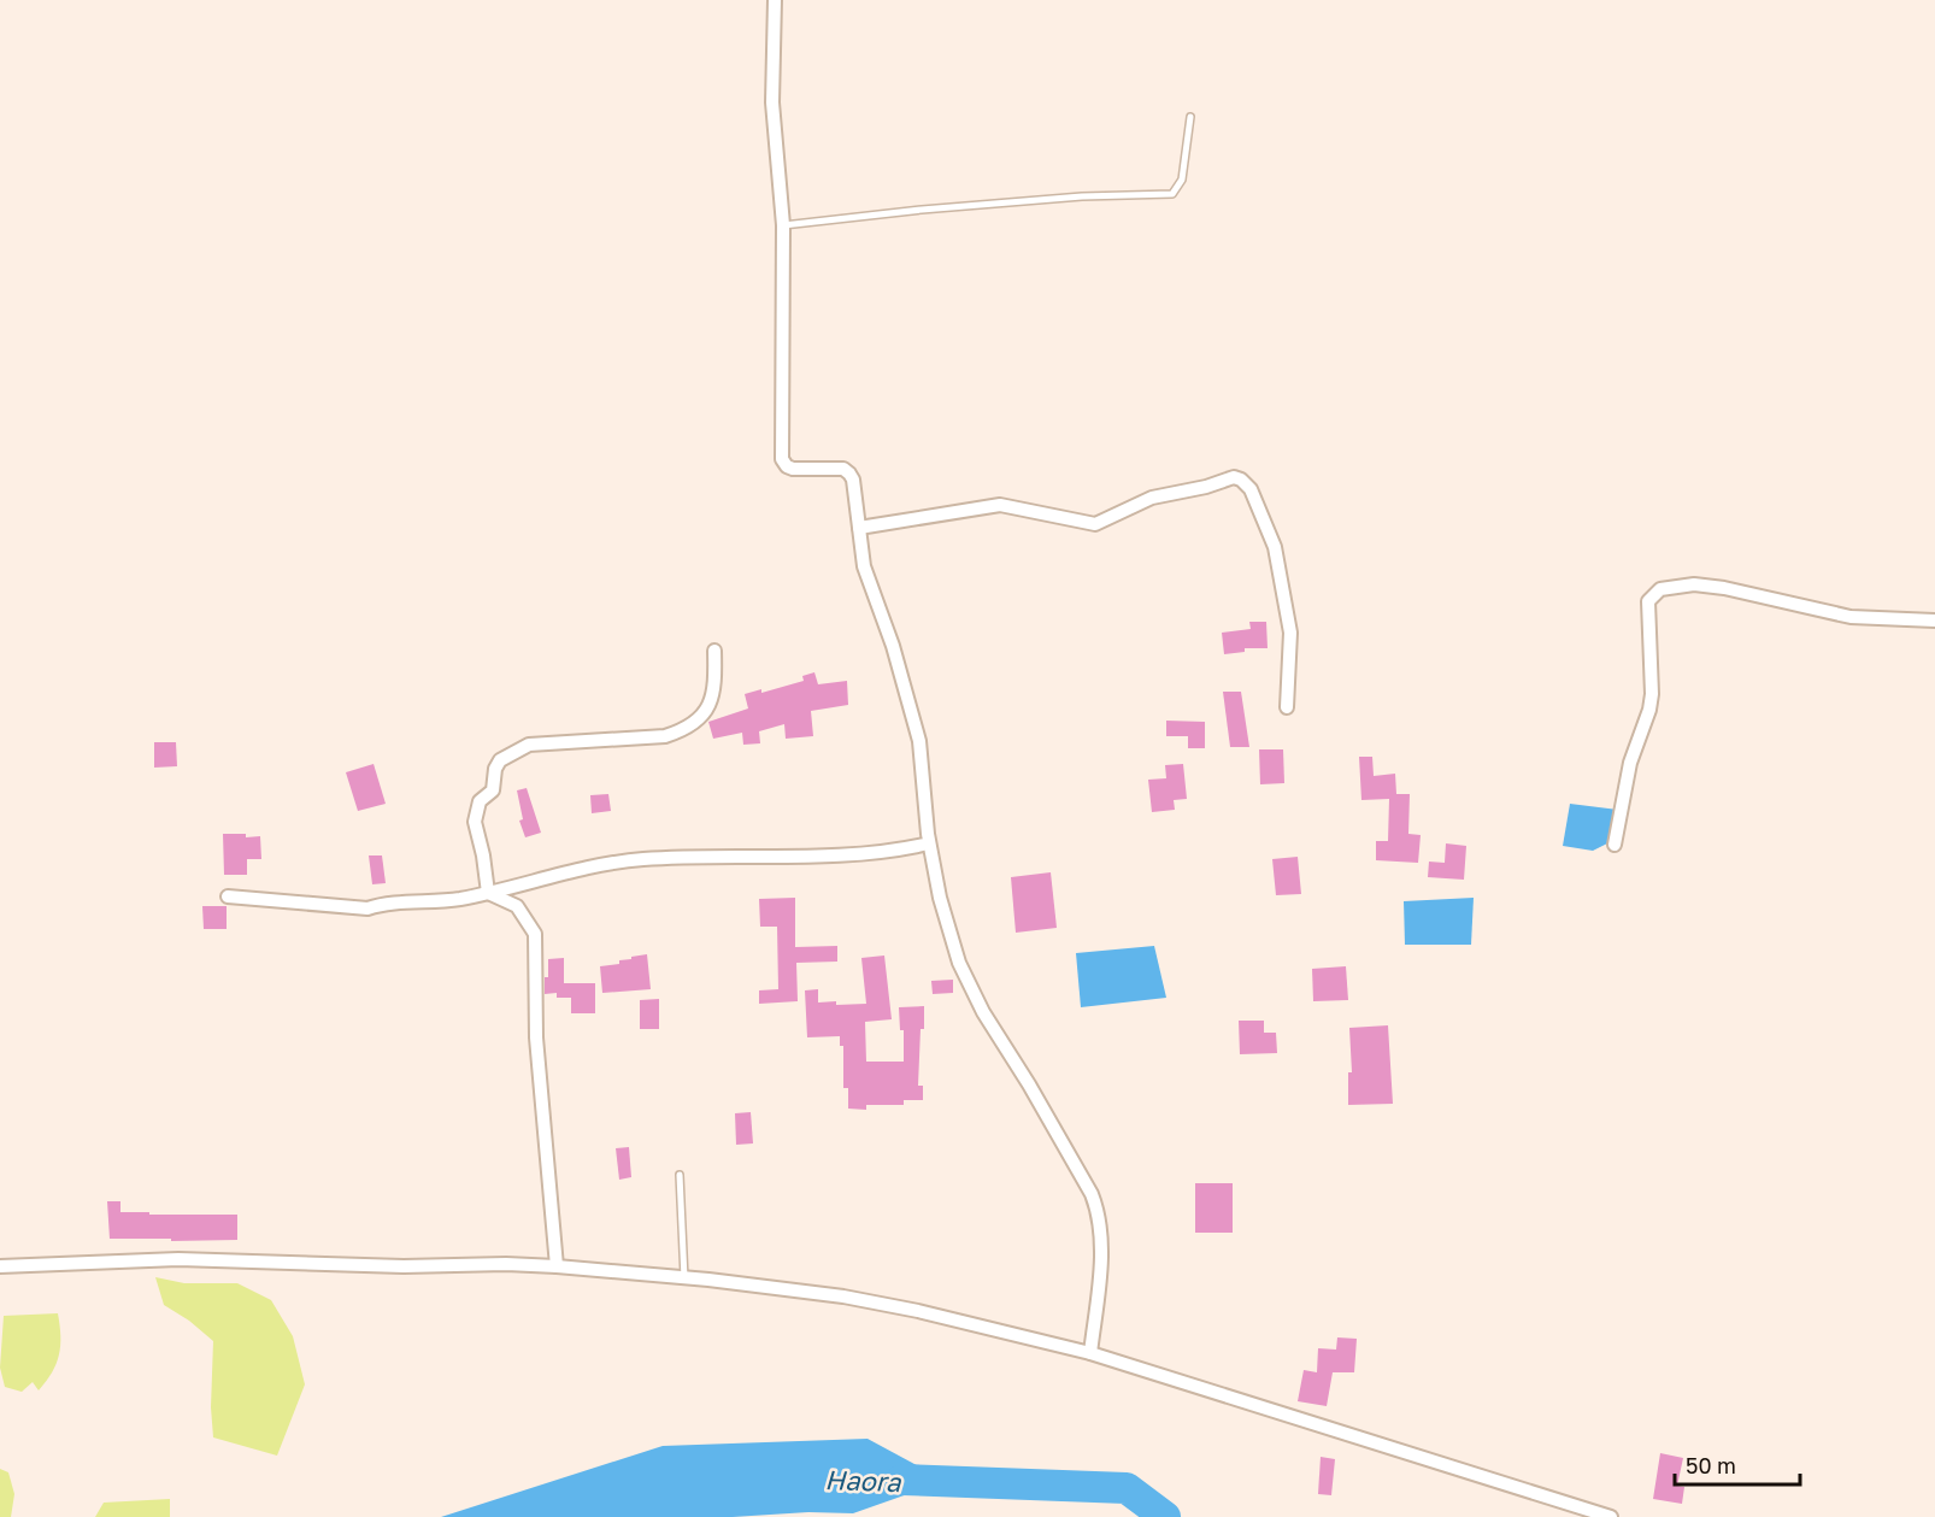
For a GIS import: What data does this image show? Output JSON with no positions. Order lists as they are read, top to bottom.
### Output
{
  "water": ["Haora"],
  "scale_bar": "50 m"
}
